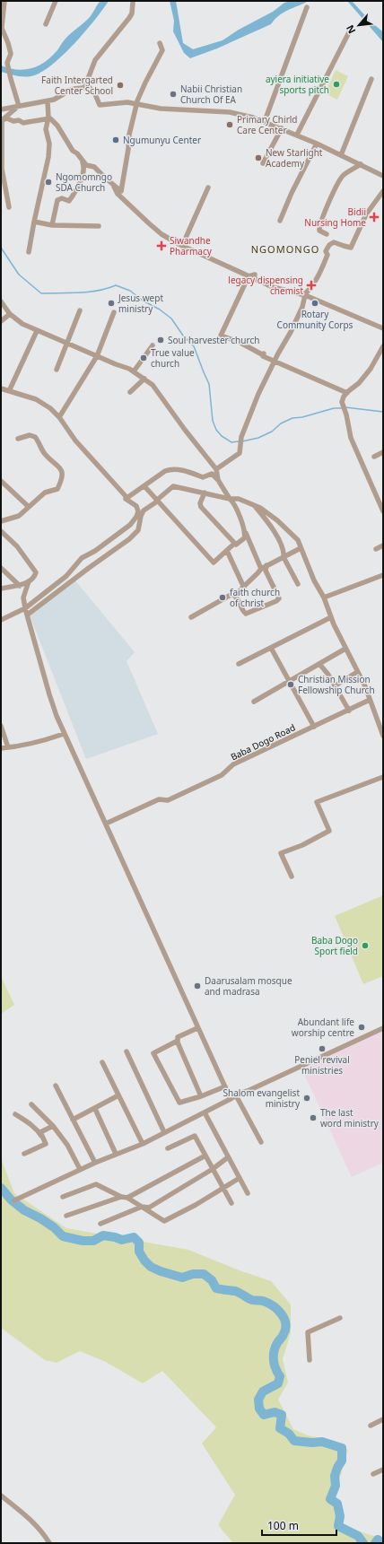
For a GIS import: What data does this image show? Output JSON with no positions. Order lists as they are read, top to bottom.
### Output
{
  "streets": {
    "street": ["Baba Dogo Road"]
  },
  "districts": ["NGOMONGO"],
  "places": {
    "other": [
      "ayiera initiative sports pitch",
      "Faith Intergarted Center School",
      "Nabii Christian Church Of EA",
      "Primary Chirld Care Center",
      "Ngumunyu Center",
      "New Starlight Academy",
      "Ngomomngo SDA Church",
      "Jesus wept ministry",
      "Rotary Community Corps",
      "Soul harvester church",
      "True value church",
      "faith church of christ",
      "Christian Mission Fellowship Church",
      "Baba Dogo Sport field",
      "Daarusalam mosque and madrasa",
      "Abundant life worship centre",
      "Peniel revival ministries",
      "Shalom evangelist ministry",
      "The last word ministry"
    ],
    "health": ["Bidii Nursing Home", "Siwandhe Pharmacy", "legacy dispensing chemist"]
  },
  "scale_bar": "100 m",
  "north": "bottom left"
}
